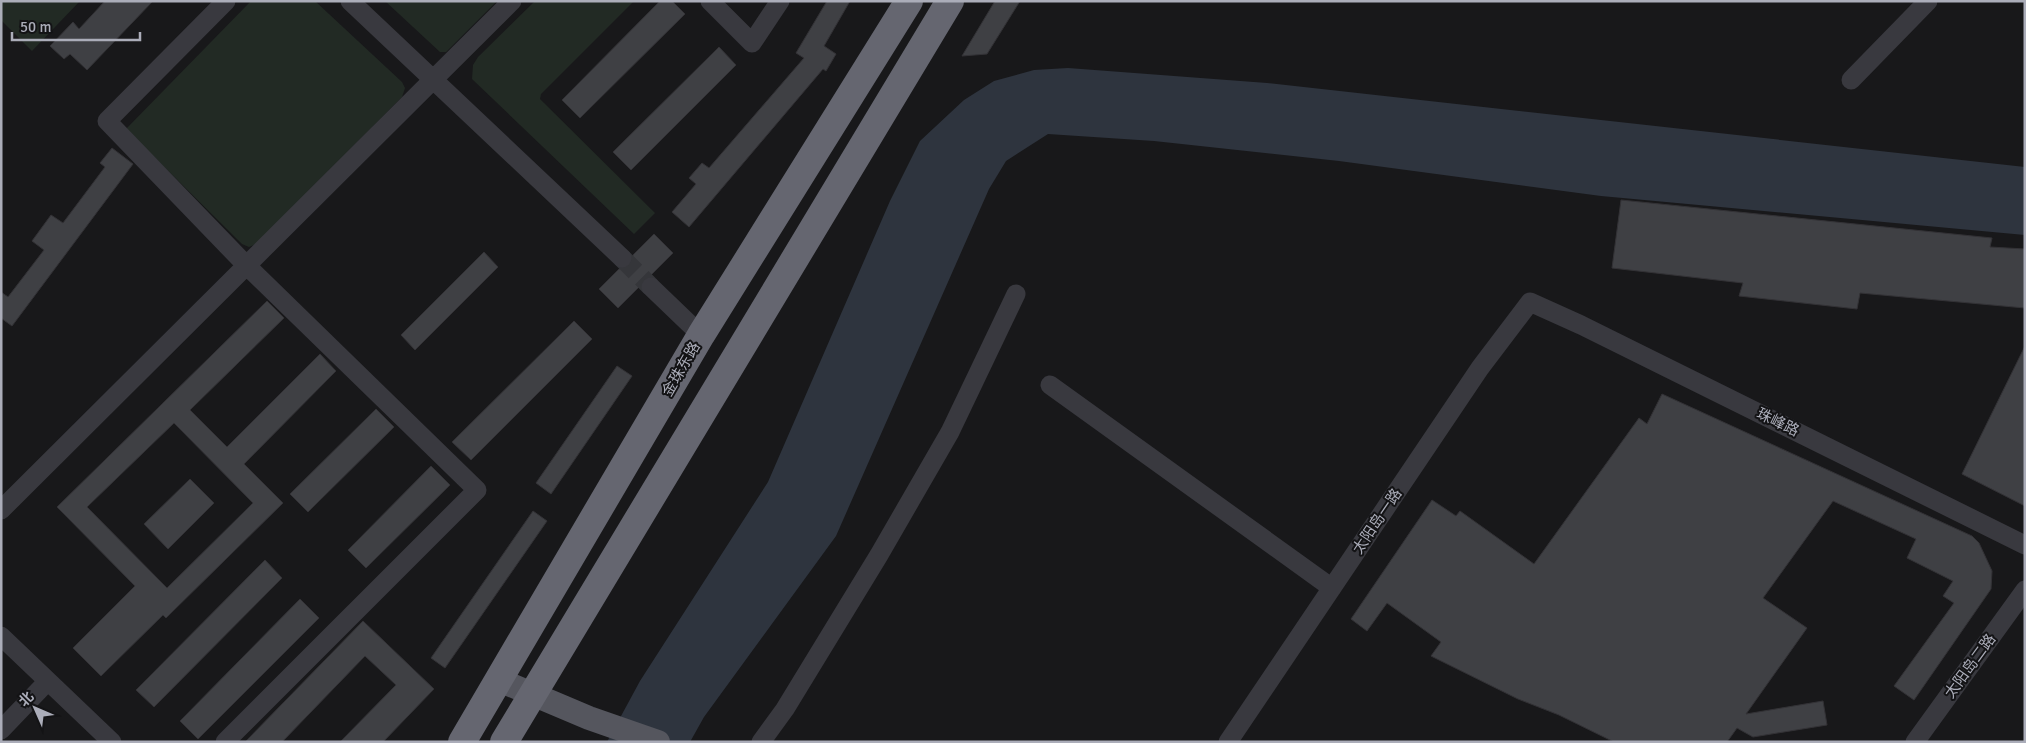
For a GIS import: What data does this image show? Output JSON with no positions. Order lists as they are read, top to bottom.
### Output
{
  "streets": {
    "highway": ["金珠东路"],
    "street": ["珠峰路", "太阳岛一路", "太阳岛二路"]
  },
  "crossings": [
    ["珠峰路", "太阳岛一路"]
  ],
  "scale_bar": "50 m",
  "north": "top left"
}
